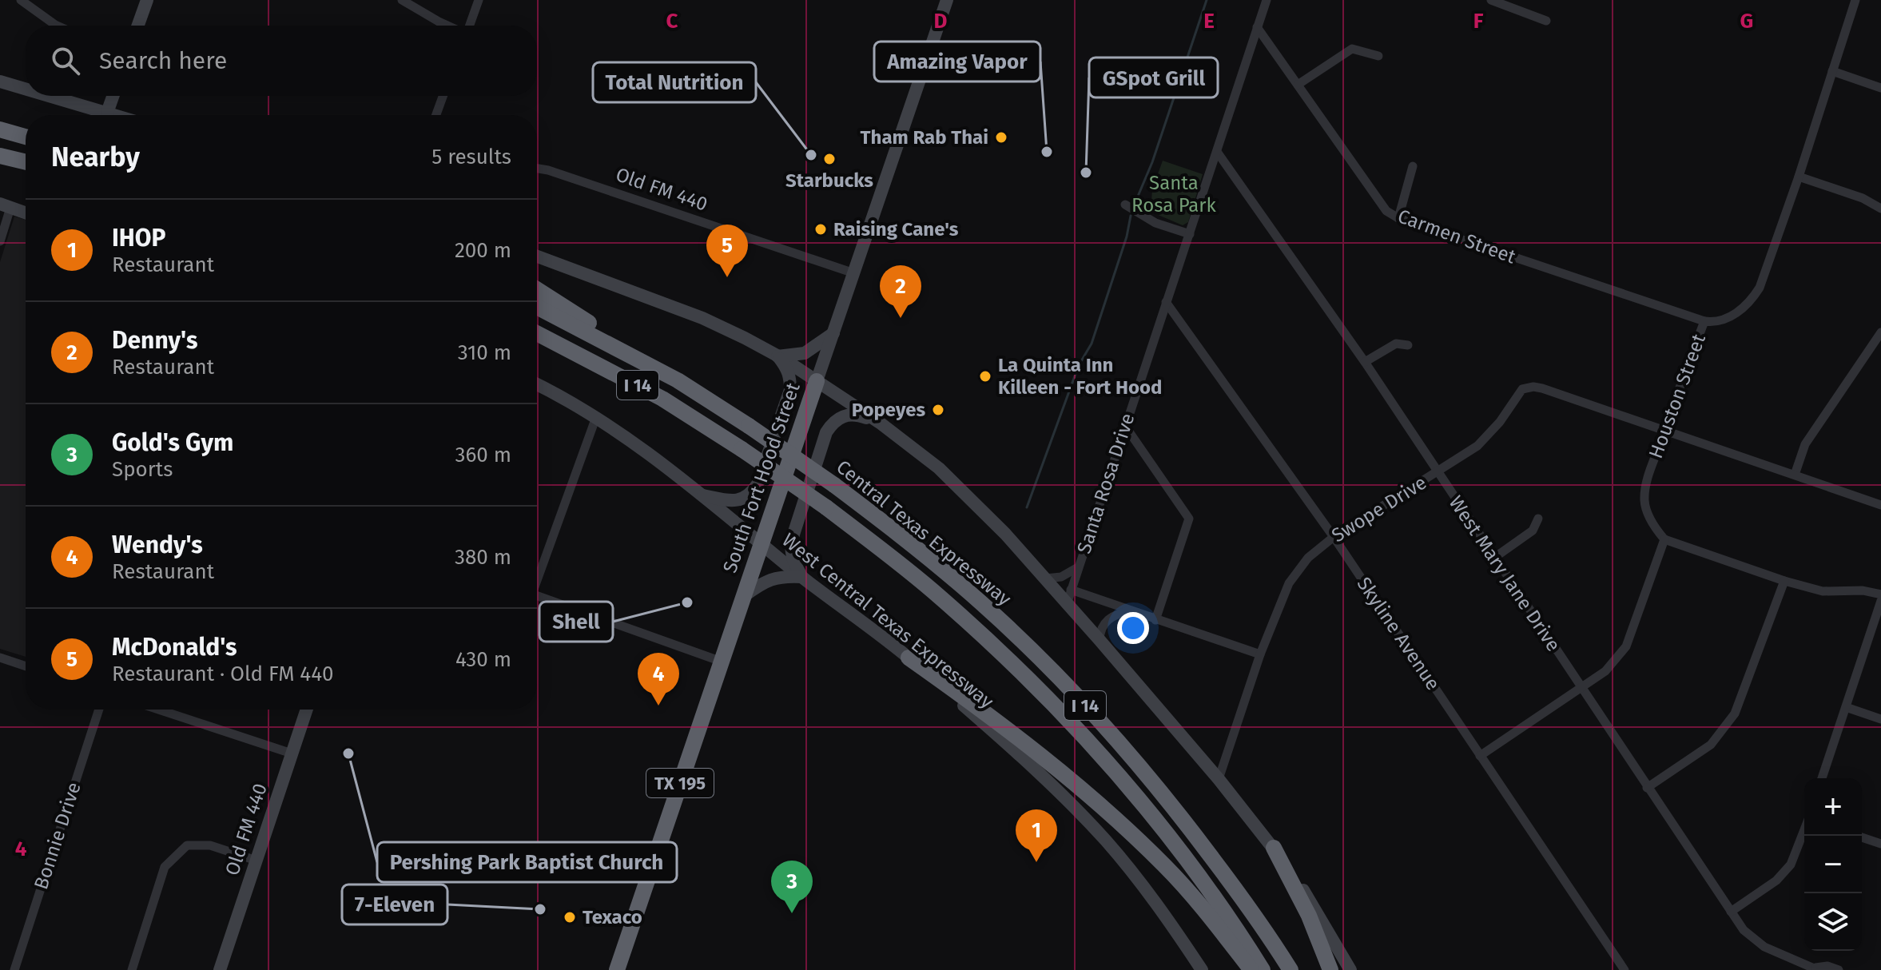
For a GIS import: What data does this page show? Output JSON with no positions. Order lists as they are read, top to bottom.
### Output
{
  "streets": {
    "highway": [
      "I 14",
      "South Fort Hood Street",
      "Central Texas Expressway",
      "TX 195"
    ],
    "main road": ["Old FM 440", "West Central Texas Expressway"],
    "street": [
      "Carmen Street",
      "Houston Street",
      "Santa Rosa Drive",
      "Swope Drive",
      "West Mary Jane Drive",
      "Skyline Avenue",
      "Bonnie Drive"
    ]
  },
  "crossings": [
    ["Old FM 440", "South Fort Hood Street"],
    ["Carmen Street", "Houston Street"],
    ["Carmen Street", "Santa Rosa Drive"],
    ["Houston Street", "Swope Drive"],
    ["South Fort Hood Street", "West Central Texas Expressway"],
    ["Santa Rosa Drive", "West Mary Jane Drive"],
    ["Santa Rosa Drive", "Skyline Avenue"],
    ["Swope Drive", "West Mary Jane Drive"],
    ["Swope Drive", "Skyline Avenue"]
  ],
  "parks": ["Santa Rosa Park"],
  "places": [
    "Tham Rab Thai",
    "Amazing Vapor",
    "Total Nutrition",
    "Starbucks",
    "GSpot Grill",
    "Raising Cane's",
    "La Quinta Inn Killeen - Fort Hood",
    "Popeyes",
    "Shell",
    "Pershing Park Baptist Church",
    "7-Eleven",
    "Texaco"
  ],
  "page": {
    "search": "Search here",
    "heading": ["Nearby", "5 results"],
    "list": [
      {
        "mark": "1",
        "name": "IHOP",
        "note": "Restaurant",
        "value": "200 m"
      },
      {
        "mark": "2",
        "name": "Denny's",
        "note": "Restaurant",
        "value": "310 m"
      },
      {
        "mark": "3",
        "name": "Gold's Gym",
        "note": "Sports",
        "value": "360 m"
      },
      {
        "mark": "4",
        "name": "Wendy's",
        "note": "Restaurant",
        "value": "380 m"
      },
      {
        "mark": "5",
        "name": "McDonald's",
        "note": "Restaurant · Old FM 440",
        "value": "430 m"
      }
    ],
    "pins": [
      "5",
      "2",
      "4",
      "1",
      "3"
    ],
    "map_buttons": ["+", "−"]
  },
  "grid": {
    "columns": [
      "C",
      "D",
      "E",
      "F",
      "G"
    ],
    "rows": ["4"]
  }
}
